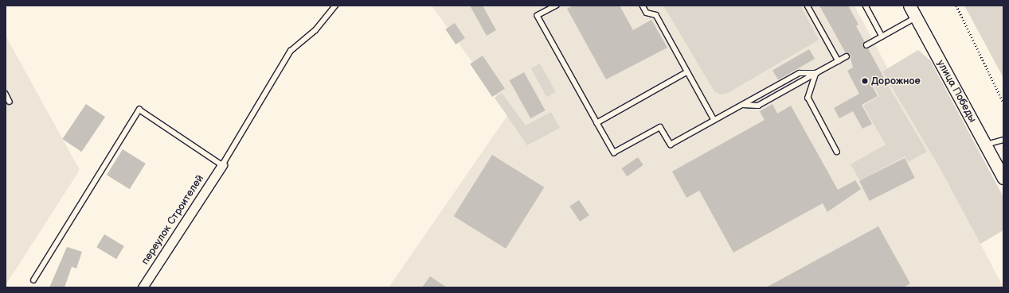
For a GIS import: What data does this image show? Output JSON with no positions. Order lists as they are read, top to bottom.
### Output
{
  "streets": {
    "main road": ["улица Победы"],
    "street": ["переулок Строителей"]
  },
  "places": ["Дорожное"]
}
